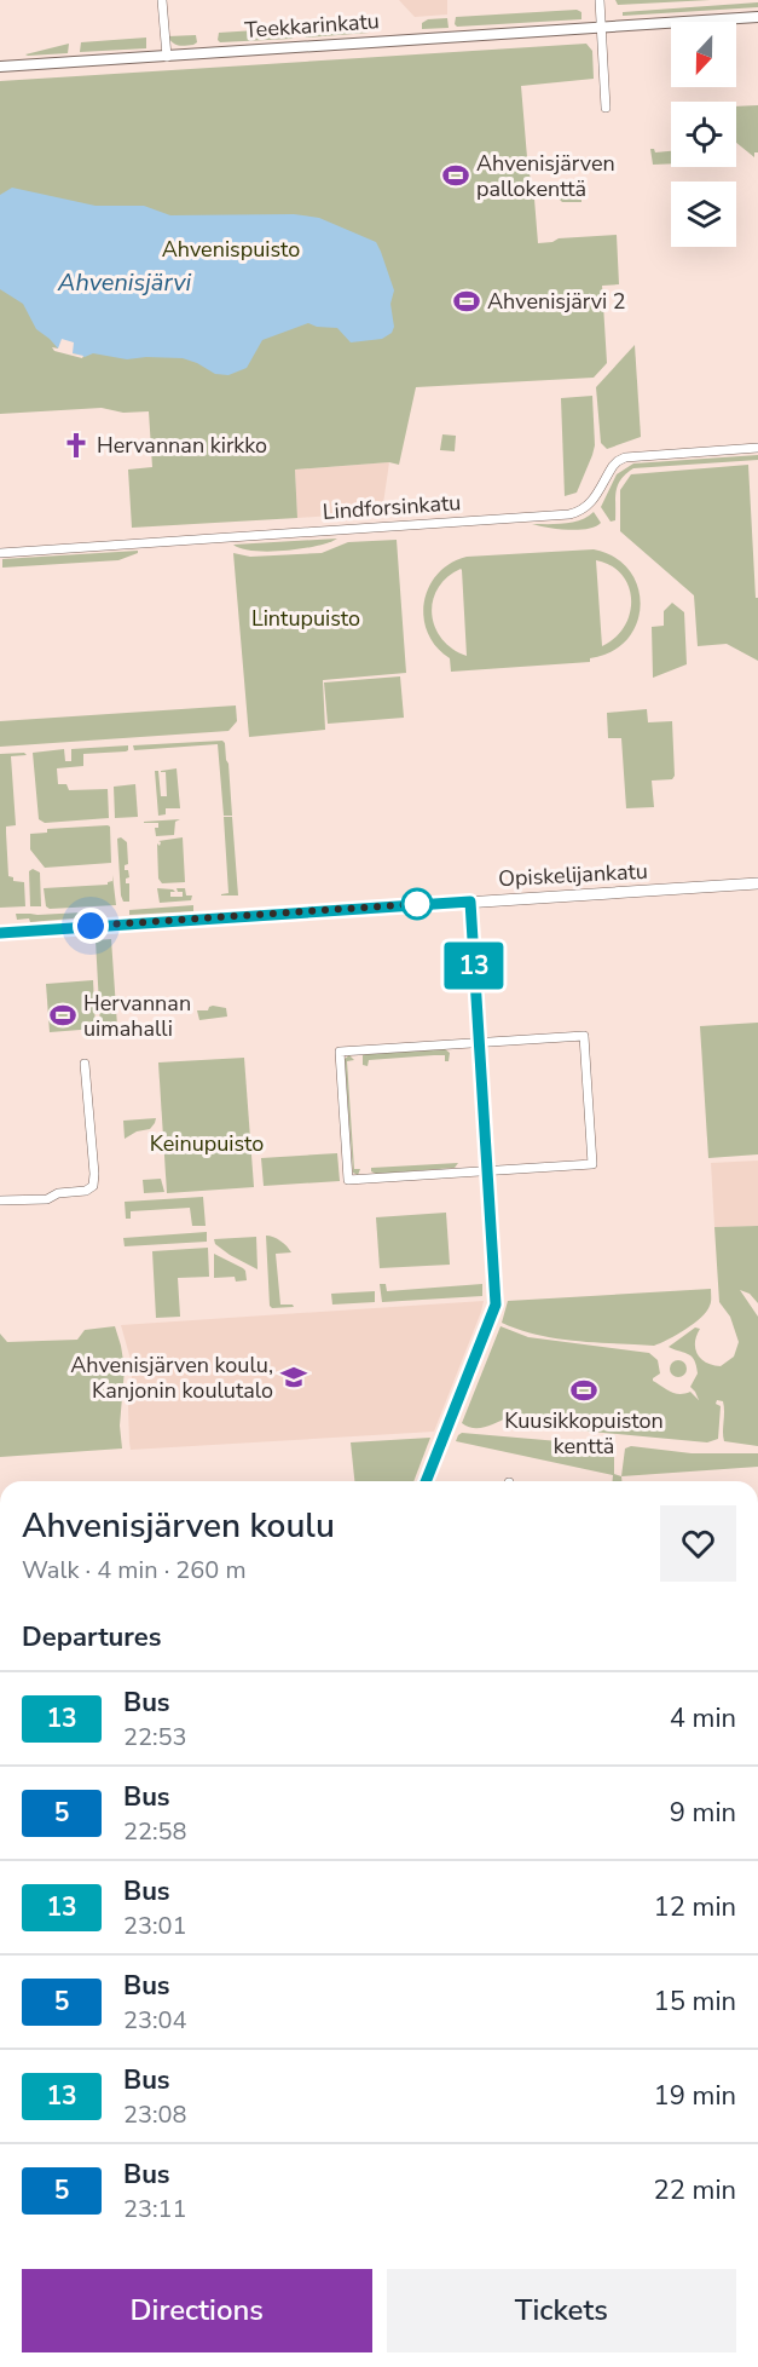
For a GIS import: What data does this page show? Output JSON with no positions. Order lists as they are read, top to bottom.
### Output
{
  "streets": {
    "main road": ["Opiskelijankatu"],
    "street": ["Teekkarinkatu", "Lindforsinkatu"]
  },
  "water": ["Ahvenisjärvi"],
  "parks": ["Ahvenispuisto", "Lintupuisto", "Keinupuisto"],
  "places": {
    "sports": [
      "Ahvenisjärven pallokenttä",
      "Ahvenisjärvi 2",
      "Hervannan uimahalli",
      "Kuusikkopuiston kenttä"
    ],
    "church": ["Hervannan kirkko"],
    "school or university": ["Ahvenisjärven koulu, Kanjonin koulutalo"]
  },
  "lines": ["bus line 13"],
  "north": "bottom",
  "page": {
    "on_map": "13",
    "heading": [
      ["Ahvenisjärven koulu", "Walk · 4 min · 260 m"],
      "Departures"
    ],
    "list": [
      {
        "mark": "13",
        "name": "Bus",
        "note": "22:53",
        "value": "4 min"
      },
      {
        "mark": "5",
        "name": "Bus",
        "note": "22:58",
        "value": "9 min"
      },
      {
        "mark": "13",
        "name": "Bus",
        "note": "23:01",
        "value": "12 min"
      },
      {
        "mark": "5",
        "name": "Bus",
        "note": "23:04",
        "value": "15 min"
      },
      {
        "mark": "13",
        "name": "Bus",
        "note": "23:08",
        "value": "19 min"
      },
      {
        "mark": "5",
        "name": "Bus",
        "note": "23:11",
        "value": "22 min"
      }
    ],
    "buttons": ["Directions", "Tickets"]
  }
}
